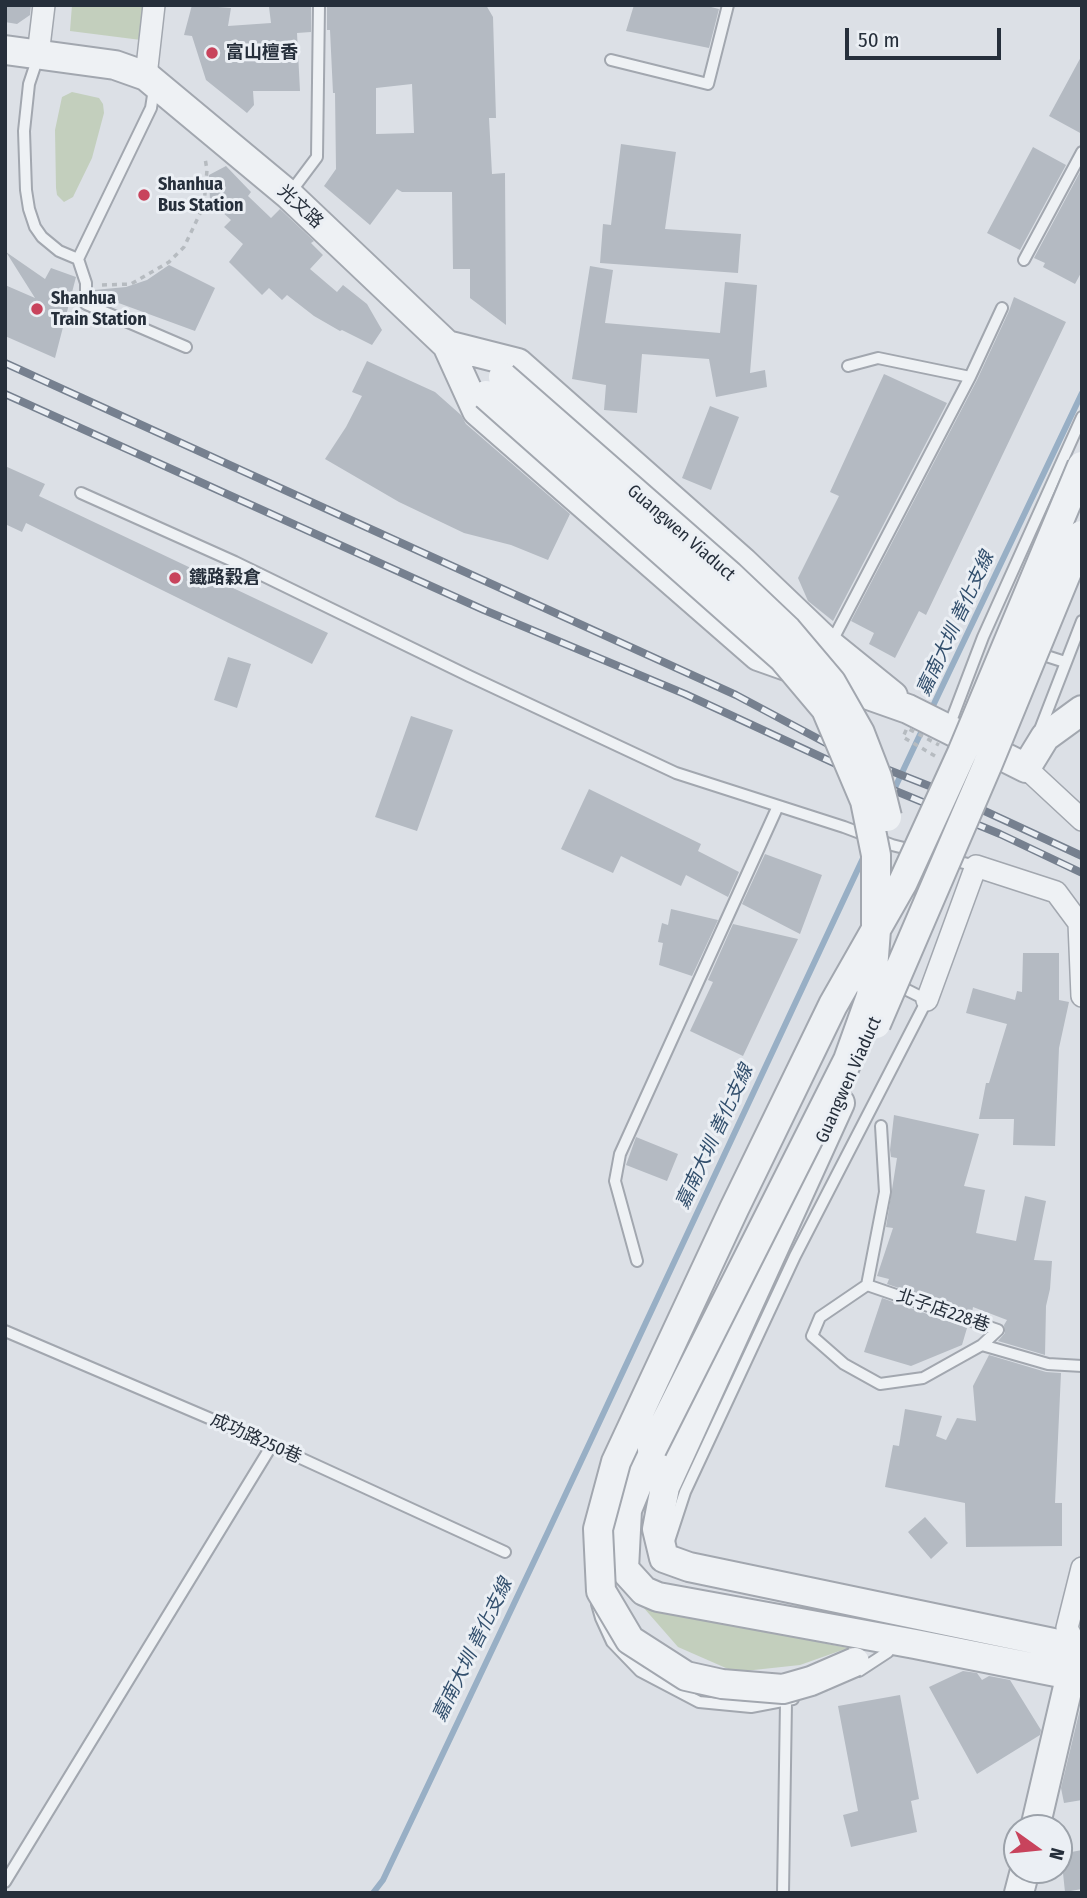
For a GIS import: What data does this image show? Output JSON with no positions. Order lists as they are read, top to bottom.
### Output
{
  "streets": {
    "street": ["光文路", "Guangwen Viaduct"],
    "lane": ["北子店228巷", "成功路250巷"]
  },
  "water": ["嘉南大圳 善化支線"],
  "places": [
    "富山檀香",
    "Shanhua Bus Station",
    "Shanhua Train Station",
    "鐵路穀倉"
  ],
  "scale_bar": "50 m",
  "north": "right"
}
